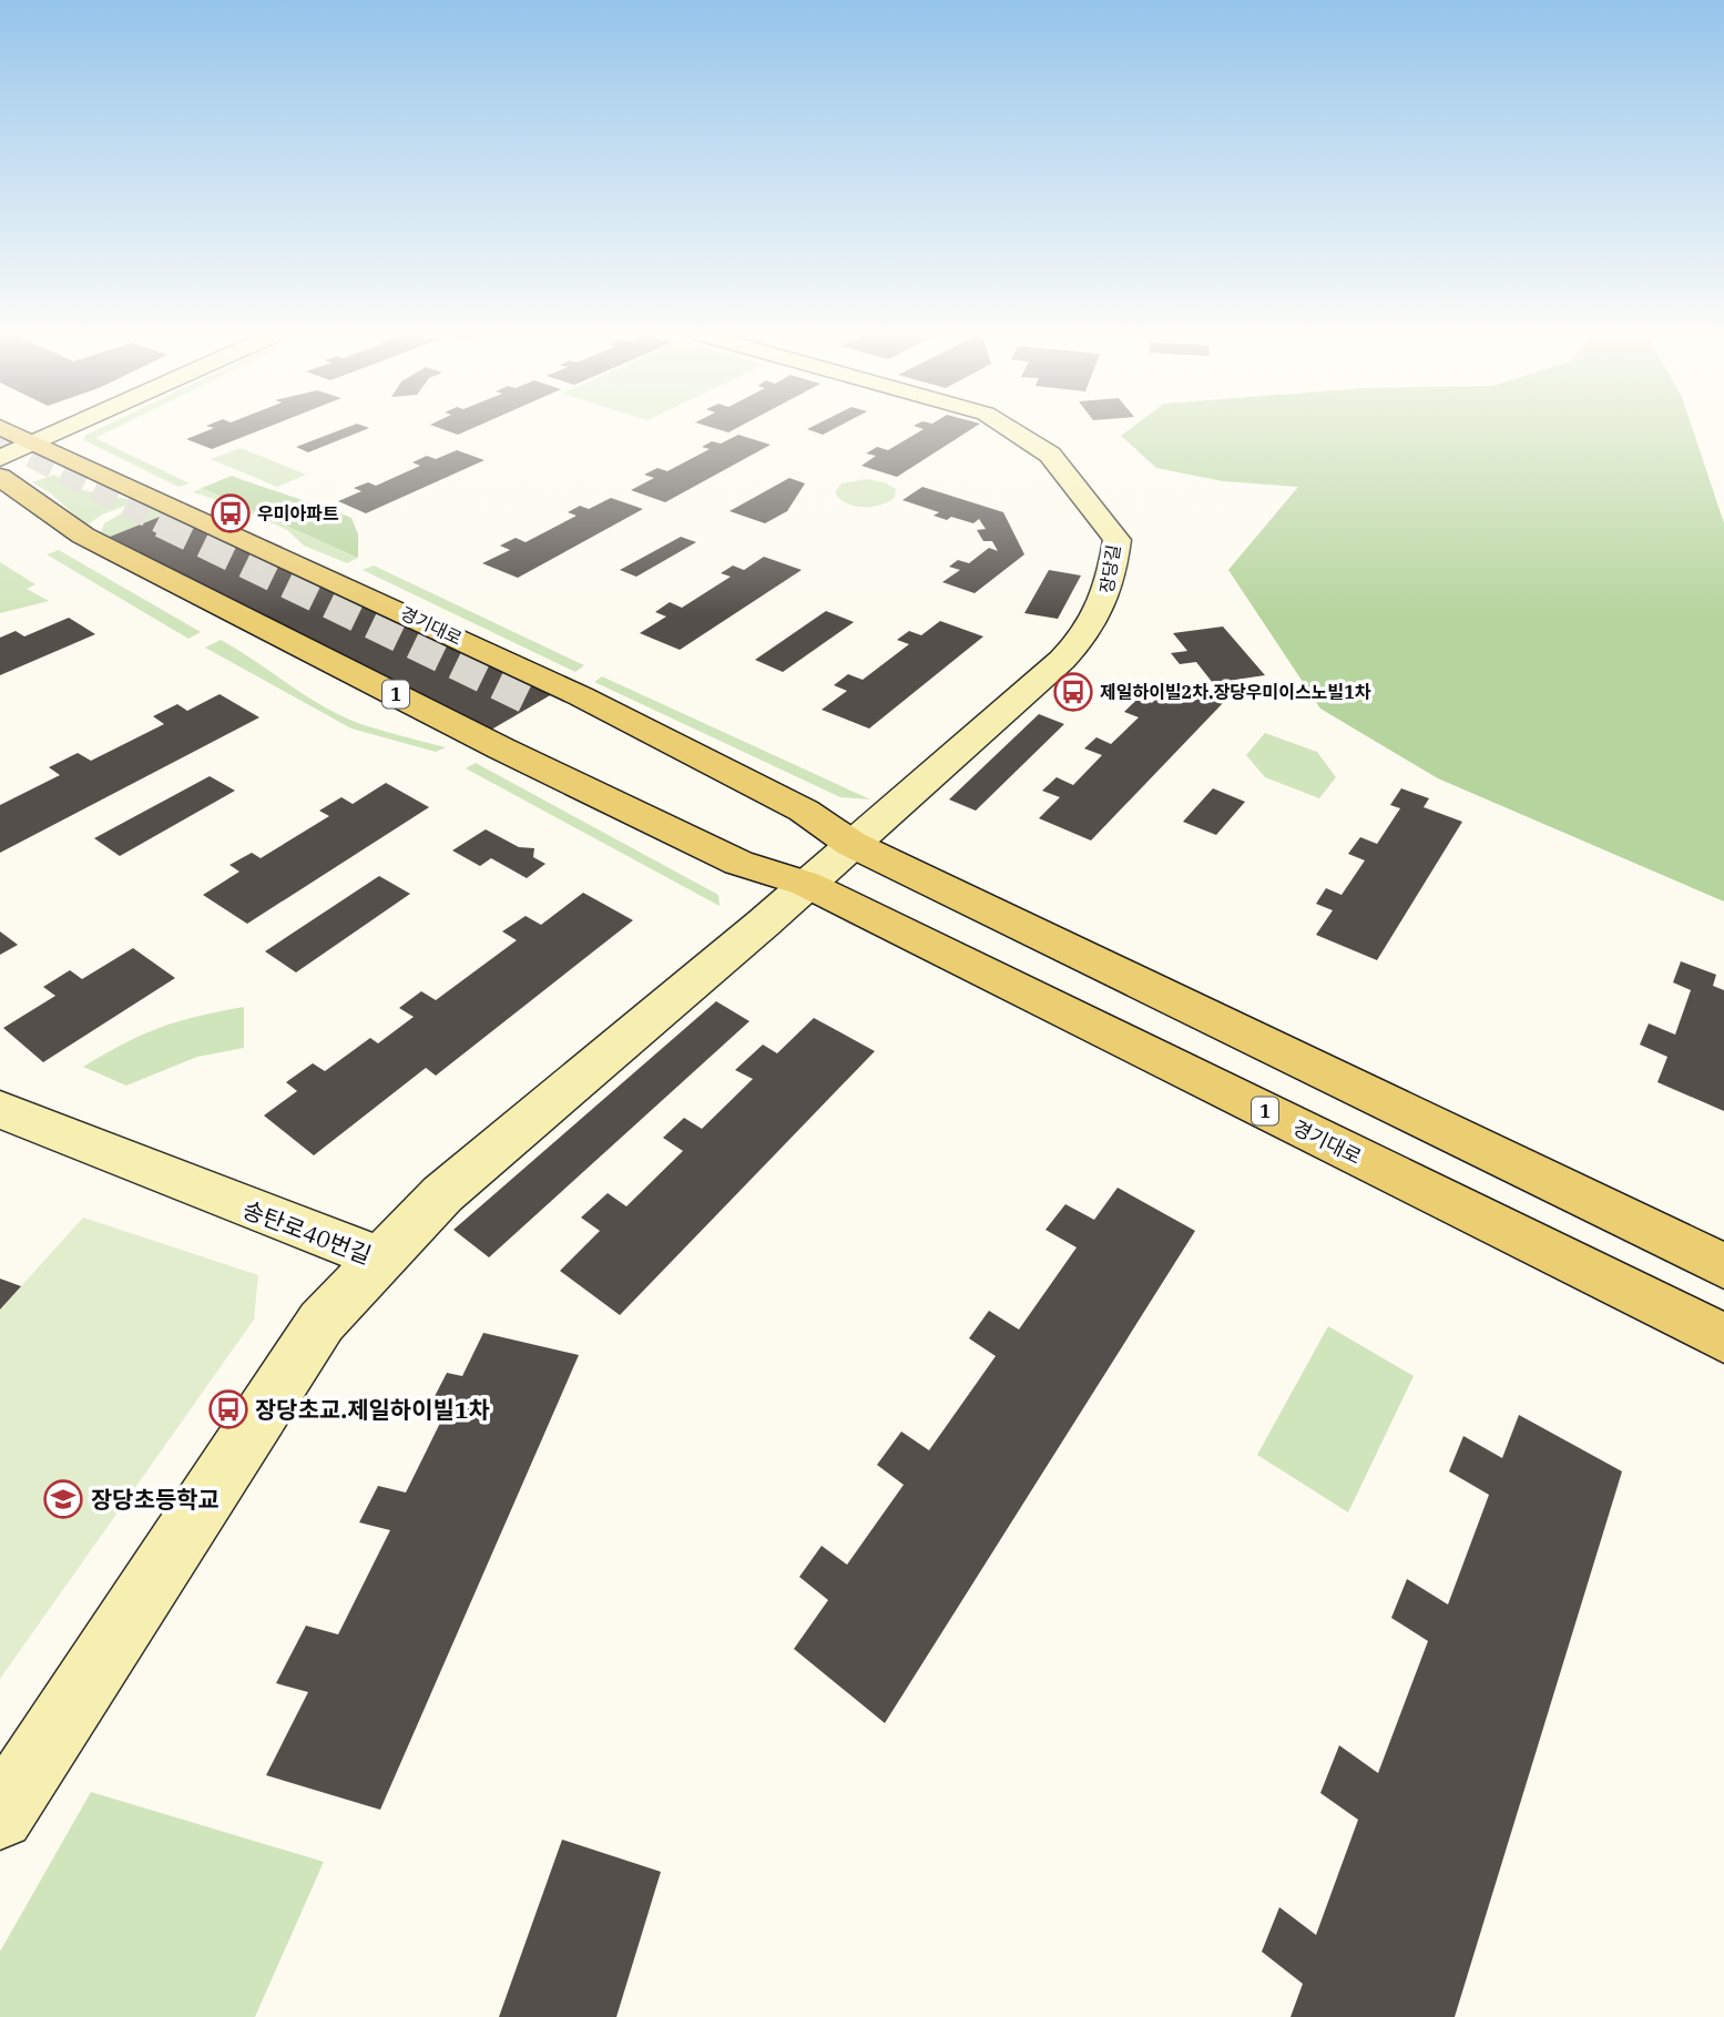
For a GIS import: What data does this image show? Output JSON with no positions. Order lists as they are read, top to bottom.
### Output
{
  "streets": {
    "main road": ["경기대로", "1"],
    "street": ["장당길", "송탄로40번길"]
  },
  "crossings": [
    ["장당길", "경기대로"],
    ["장당길", "송탄로40번길"]
  ],
  "places": {
    "bus stop": ["우미아파트", "제일하이빌2차.장당우미이스노빌1차", "장당초교.제일하이빌1차"],
    "school or university": ["장당초등학교"]
  }
}
